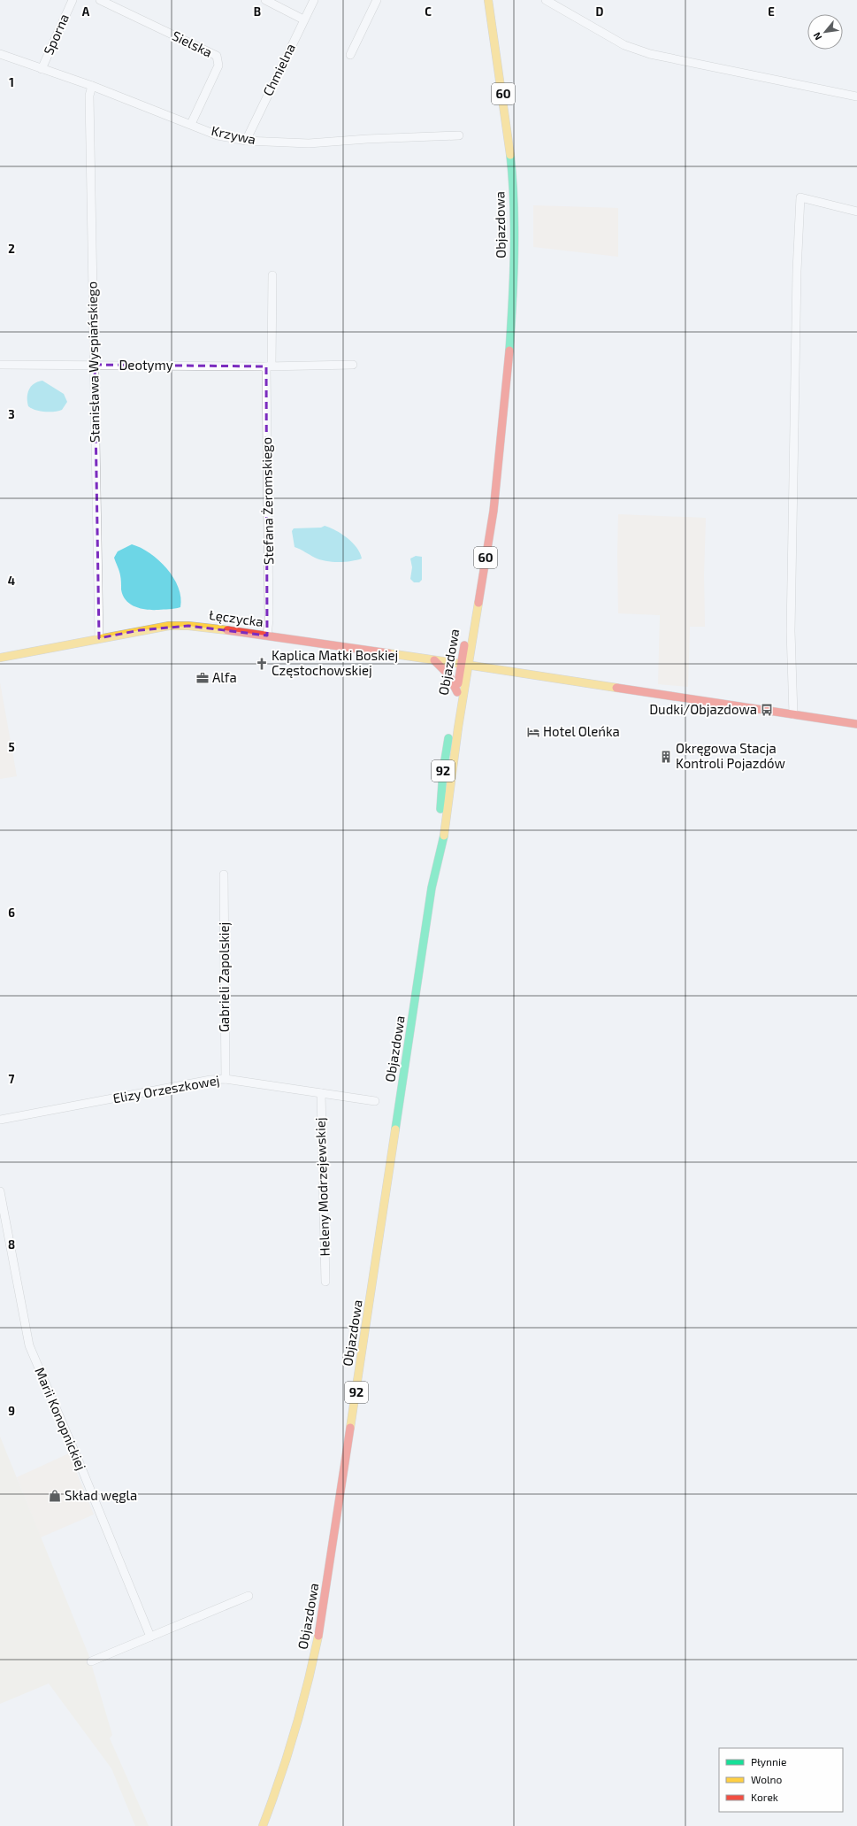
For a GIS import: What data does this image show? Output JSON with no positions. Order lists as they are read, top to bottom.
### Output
{
  "streets": {
    "main road": [
      "60",
      "Objazdowa",
      "Łęczycka",
      "92"
    ],
    "street": [
      "Sporna",
      "Sielska",
      "Chmielna",
      "Krzywa",
      "Stanisława Wyspiańskiego",
      "Deotymy",
      "Stefana Żeromskiego",
      "Gabrieli Zapolskiej",
      "Elizy Orzeszkowej",
      "Heleny Modrzejewskiej",
      "Marii Konopnickiej"
    ]
  },
  "crossings": [
    ["Sporna", "Krzywa"],
    ["Sielska", "Krzywa"],
    ["Chmielna", "Krzywa"],
    ["Krzywa", "Stanisława Wyspiańskiego"],
    ["Objazdowa", "Łęczycka"],
    ["Stanisława Wyspiańskiego", "Deotymy"],
    ["Stanisława Wyspiańskiego", "Łęczycka"],
    ["Deotymy", "Stefana Żeromskiego"],
    ["Stefana Żeromskiego", "Łęczycka"],
    ["Gabrieli Zapolskiej", "Elizy Orzeszkowej"],
    ["Elizy Orzeszkowej", "Heleny Modrzejewskiej"]
  ],
  "places": {
    "church": ["Kaplica Matki Boskiej Częstochowskiej"],
    "office": ["Alfa"],
    "bus stop": ["Dudki/Objazdowa"],
    "hotel": ["Hotel Oleńka"],
    "building": ["Okręgowa Stacja Kontroli Pojazdów"],
    "shop": ["Skład węgla"]
  },
  "legend": ["Płynnie", "Wolno", "Korek"],
  "north": "bottom left",
  "grid": {
    "columns": [
      "A",
      "B",
      "C",
      "D",
      "E"
    ],
    "rows": [
      "1",
      "2",
      "3",
      "4",
      "5",
      "6",
      "7",
      "8",
      "9"
    ]
  }
}
